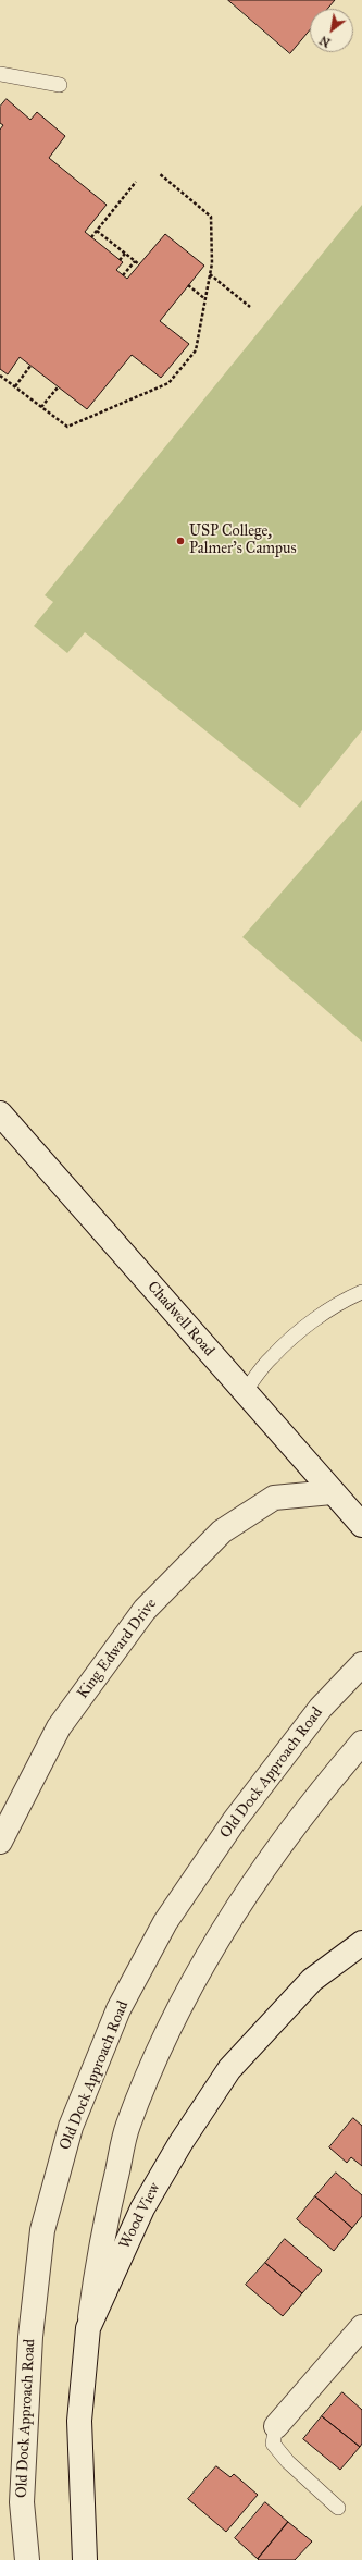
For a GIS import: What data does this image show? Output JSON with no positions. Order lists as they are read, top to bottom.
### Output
{
  "streets": {
    "street": [
      "Chadwell Road",
      "King Edward Drive",
      "Old Dock Approach Road",
      "Wood View"
    ]
  },
  "crossings": [
    ["Chadwell Road", "King Edward Drive"]
  ],
  "places": ["USP College, Palmer's Campus"],
  "north": "bottom left"
}
